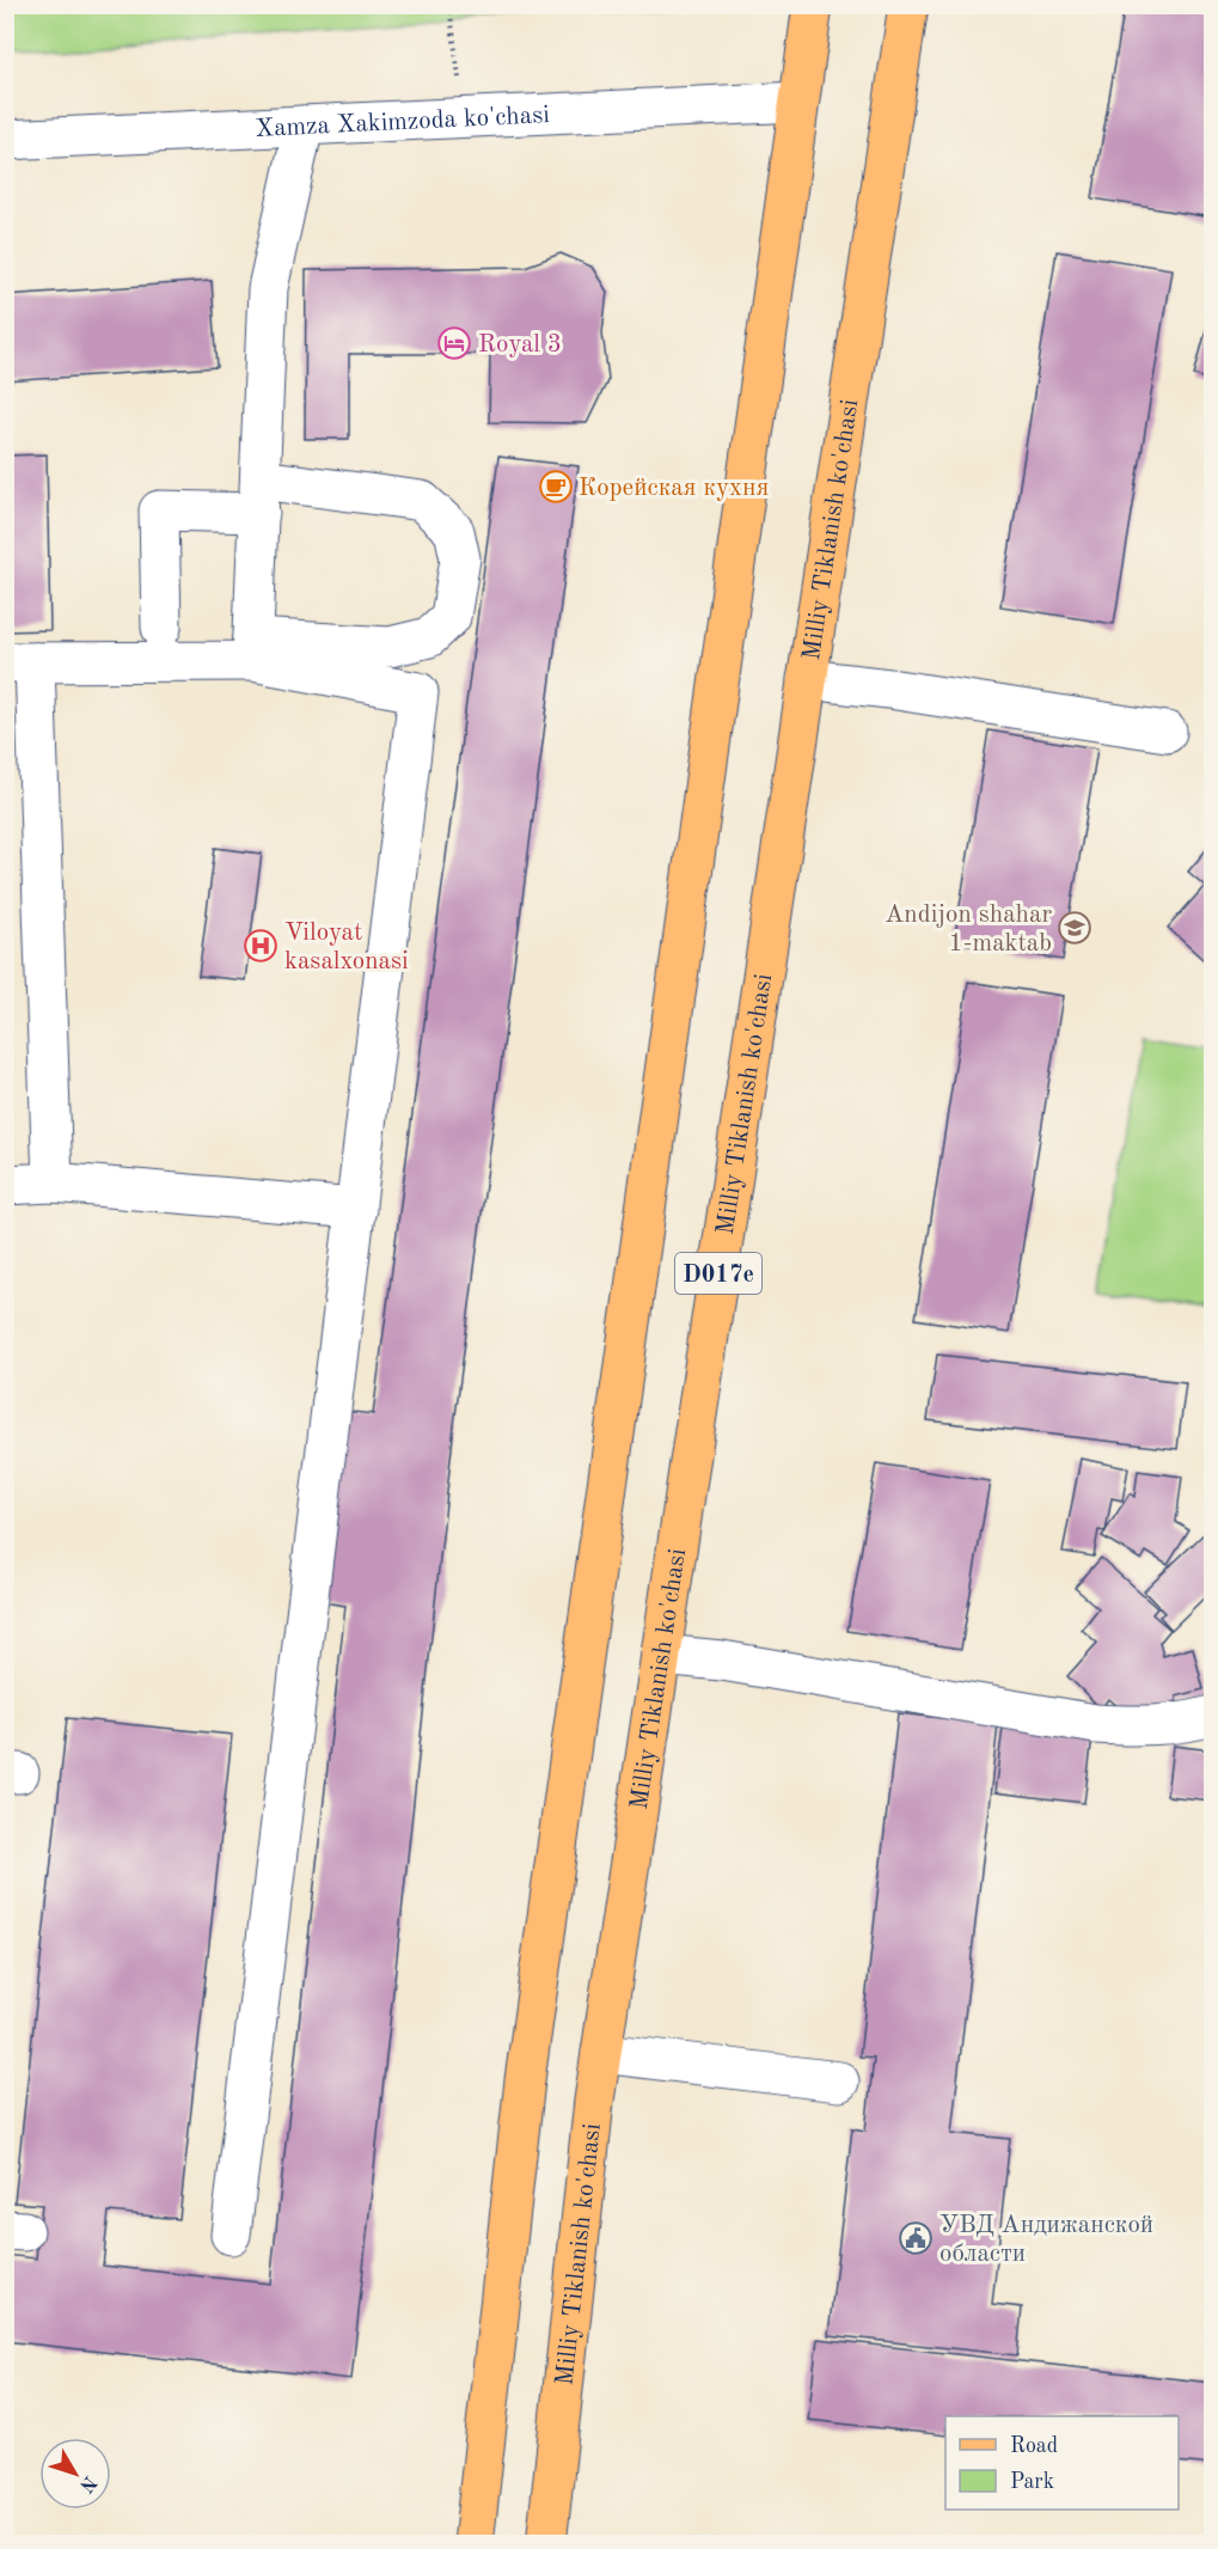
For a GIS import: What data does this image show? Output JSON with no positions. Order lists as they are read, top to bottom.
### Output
{
  "streets": {
    "main road": ["Milliy Tiklanish ko'chasi", "D017e"],
    "street": ["Xamza Xakimzoda ko'chasi"]
  },
  "crossings": [
    ["Xamza Xakimzoda ko'chasi", "D017e"]
  ],
  "places": {
    "hotel": ["Royal 3"],
    "cafe": ["Корейская кухня"],
    "school or university": ["Andijon shahar 1-maktab"],
    "hospital": ["Viloyat kasalxonasi"],
    "public building": ["УВД Андижанской области"]
  },
  "legend": ["Road", "Park"],
  "north": "bottom right"
}
